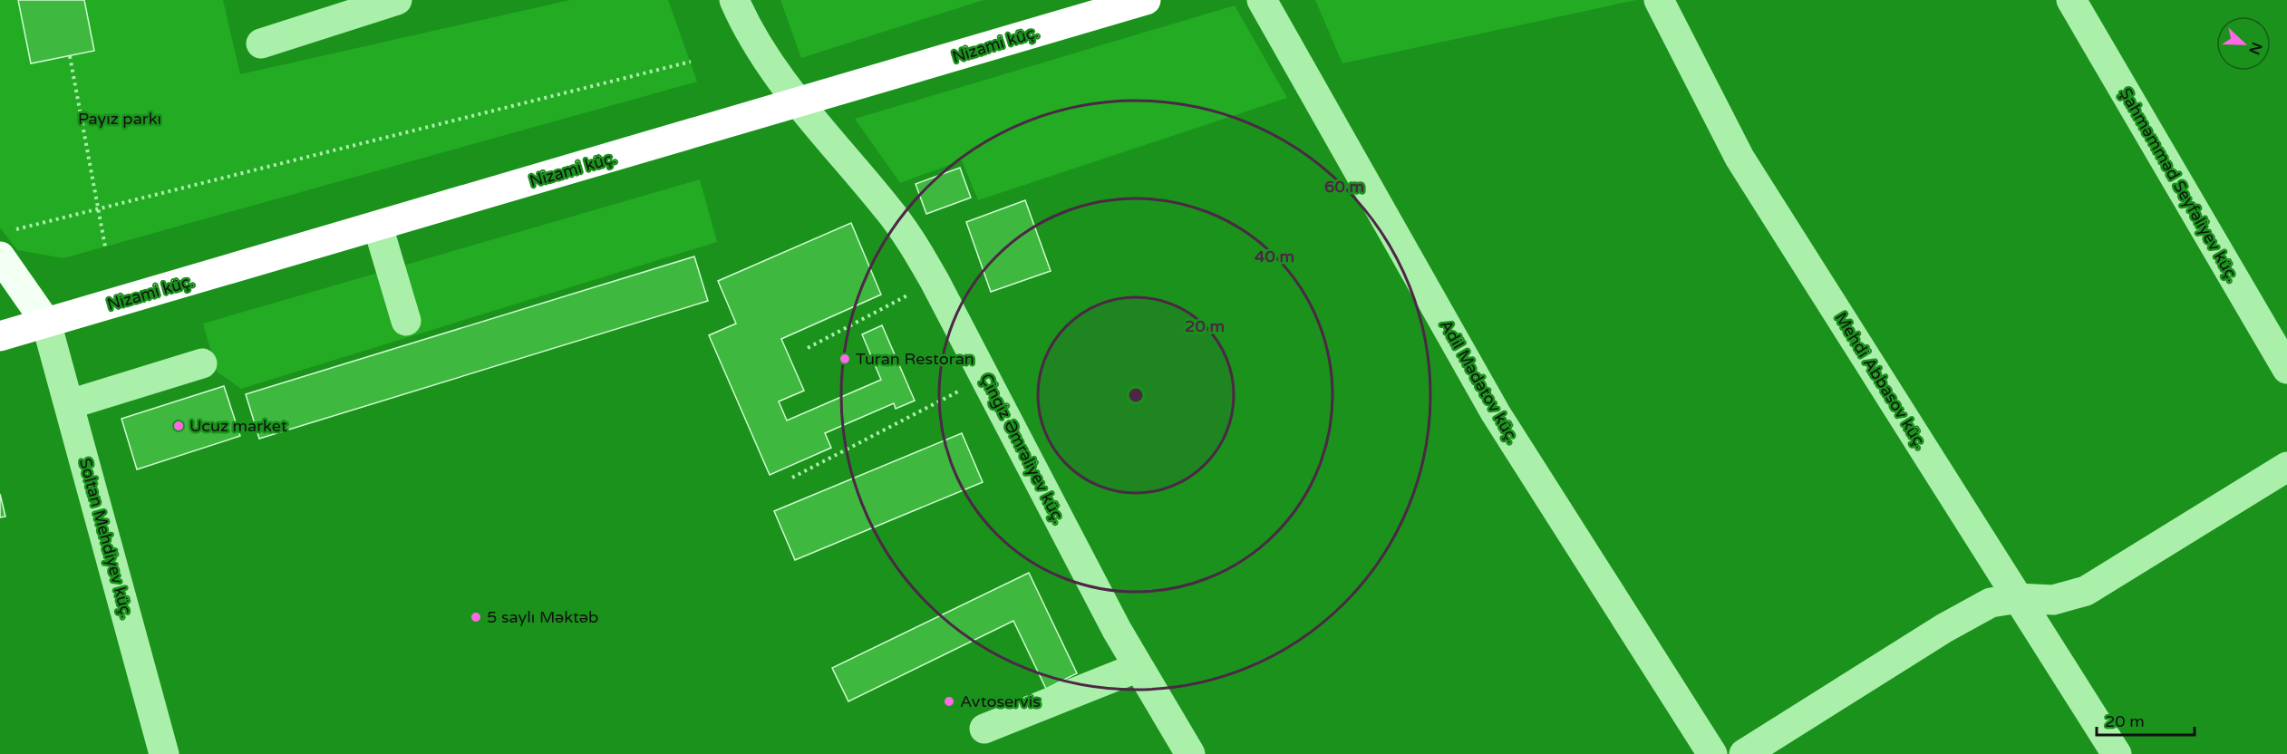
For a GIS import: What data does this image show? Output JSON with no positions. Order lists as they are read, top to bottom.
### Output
{
  "streets": {
    "highway": ["Nizami küç."],
    "street": [
      "Şahməmməd Seyfəliyev küç.",
      "Mehdi Abbasov küç.",
      "Adil Mədətov küç.",
      "Çingiz Əmrəliyev küç.",
      "Soltan Mehdiyev küç."
    ]
  },
  "crossings": [
    ["Nizami küç.", "Çingiz Əmrəliyev küç."],
    ["Nizami küç.", "Soltan Mehdiyev küç."]
  ],
  "parks": ["Payız parkı"],
  "places": [
    "Turan Restoran",
    "Ucuz market",
    "5 saylı Məktəb",
    "Avtoservis"
  ],
  "scale_bar": "20 m",
  "north": "right",
  "rings": ["60 m", "40 m", "20 m"]
}
